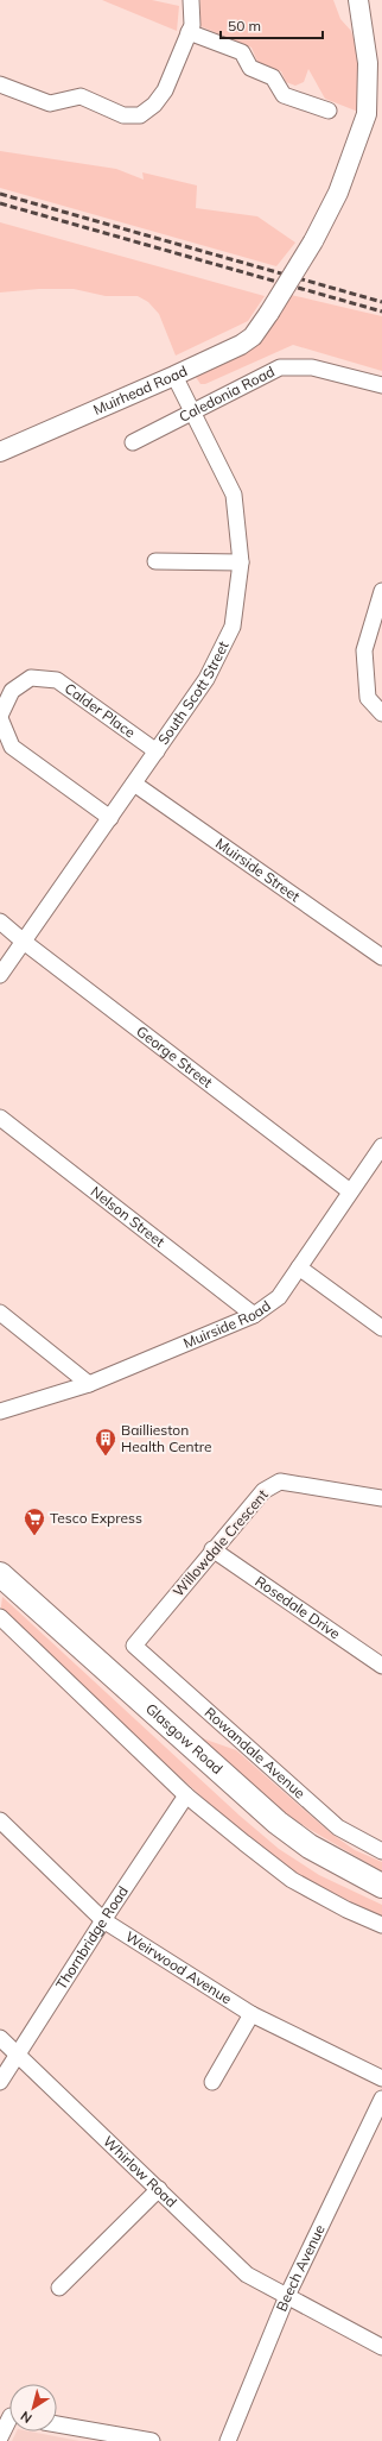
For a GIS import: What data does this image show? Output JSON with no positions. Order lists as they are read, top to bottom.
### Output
{
  "streets": {
    "main road": ["Glasgow Road"],
    "street": [
      "Muirhead Road",
      "Caledonia Road",
      "South Scott Street",
      "Calder Place",
      "Muirside Street",
      "George Street",
      "Nelson Street",
      "Muirside Road",
      "Willowdale Crescent",
      "Rosedale Drive",
      "Rowandale Avenue",
      "Thornbridge Road",
      "Weirwood Avenue",
      "Whirlow Road",
      "Beech Avenue"
    ]
  },
  "crossings": [
    ["Muirhead Road", "South Scott Street"],
    ["Caledonia Road", "South Scott Street"],
    ["South Scott Street", "Calder Place"],
    ["South Scott Street", "Muirside Street"],
    ["South Scott Street", "George Street"],
    ["George Street", "Muirside Road"],
    ["Nelson Street", "Muirside Road"],
    ["Willowdale Crescent", "Rosedale Drive"],
    ["Willowdale Crescent", "Rowandale Avenue"],
    ["Thornbridge Road", "Weirwood Avenue"],
    ["Thornbridge Road", "Whirlow Road"],
    ["Whirlow Road", "Beech Avenue"]
  ],
  "places": {
    "building": ["Baillieston Health Centre"],
    "supermarket": ["Tesco Express"]
  },
  "scale_bar": "50 m",
  "north": "bottom left"
}
